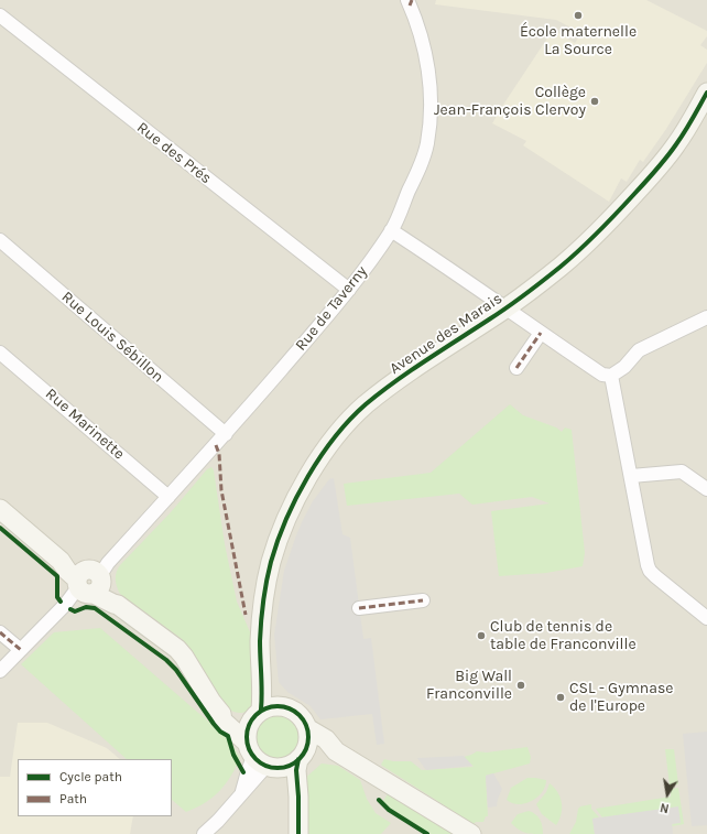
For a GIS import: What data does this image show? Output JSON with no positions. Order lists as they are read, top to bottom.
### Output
{
  "streets": {
    "street": [
      "Rue des Prés",
      "Rue de Taverny",
      "Avenue des Marais",
      "Rue Louis Sébillon",
      "Rue Marinette"
    ]
  },
  "crossings": [
    ["Rue des Prés", "Rue de Taverny"],
    ["Rue de Taverny", "Rue Louis Sébillon"],
    ["Rue de Taverny", "Rue Marinette"]
  ],
  "places": [
    "École maternelle La Source",
    "Collège Jean-François Clervoy",
    "Club de tennis de table de Franconville",
    "Big Wall Franconville",
    "CSL - Gymnase de l'Europe"
  ],
  "legend": ["Cycle path", "Path"],
  "north": "bottom"
}
